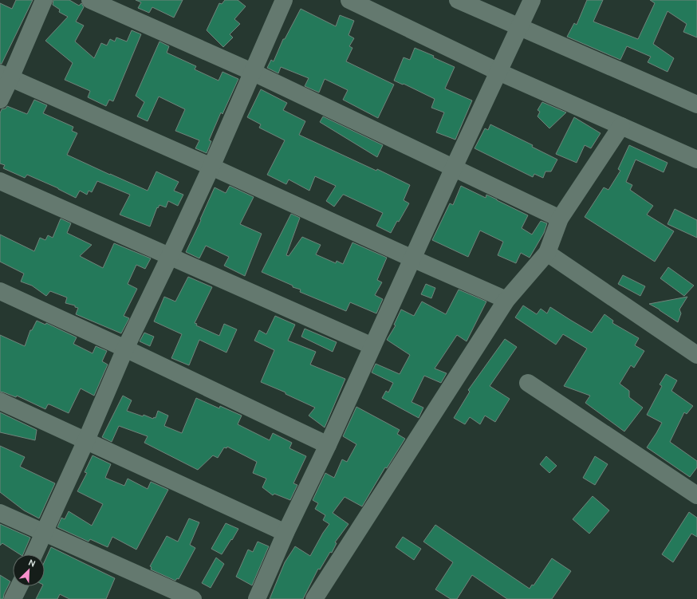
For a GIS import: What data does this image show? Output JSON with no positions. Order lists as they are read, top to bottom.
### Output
{
  "north": "top right"
}
